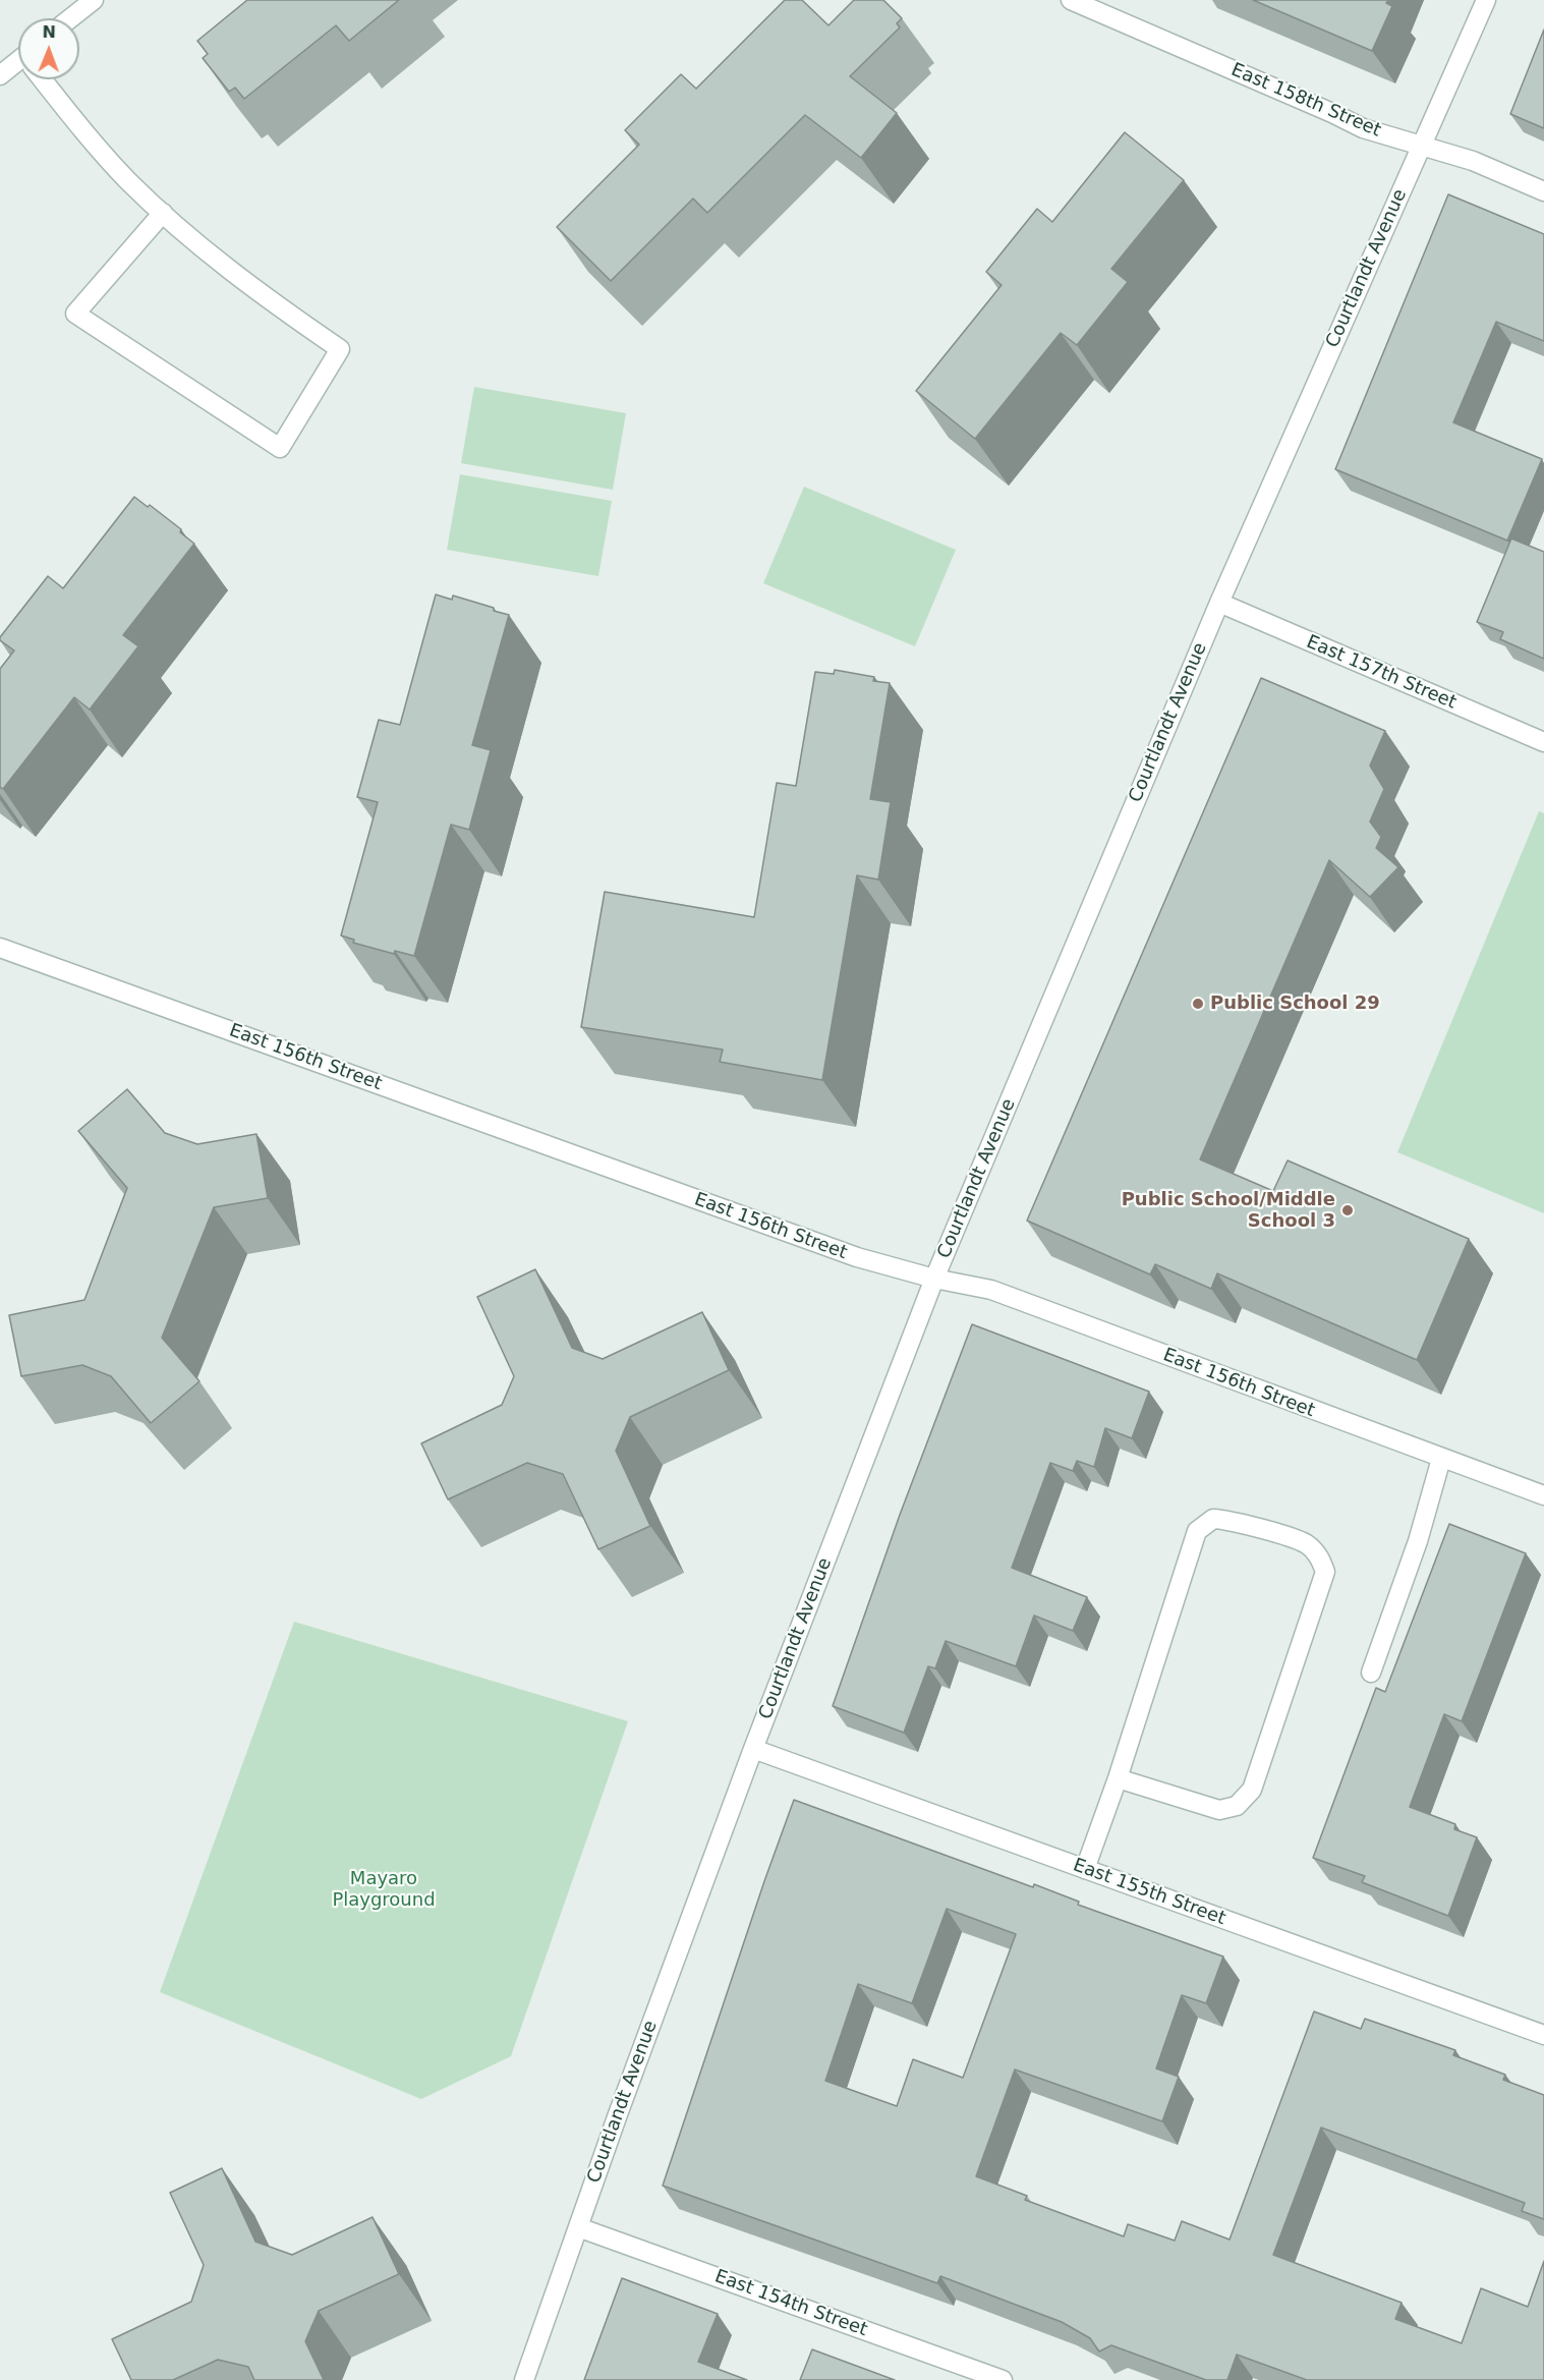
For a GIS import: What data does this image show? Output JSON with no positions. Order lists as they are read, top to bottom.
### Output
{
  "streets": {
    "street": [
      "East 158th Street",
      "Courtlandt Avenue",
      "East 157th Street",
      "East 156th Street",
      "East 155th Street",
      "East 154th Street"
    ]
  },
  "crossings": [
    ["East 158th Street", "Courtlandt Avenue"],
    ["Courtlandt Avenue", "East 157th Street"],
    ["Courtlandt Avenue", "East 156th Street"],
    ["Courtlandt Avenue", "East 155th Street"],
    ["Courtlandt Avenue", "East 154th Street"]
  ],
  "parks": ["Mayaro Playground"],
  "places": ["Public School 29", "Public School/Middle School 3"],
  "north": "top"
}
